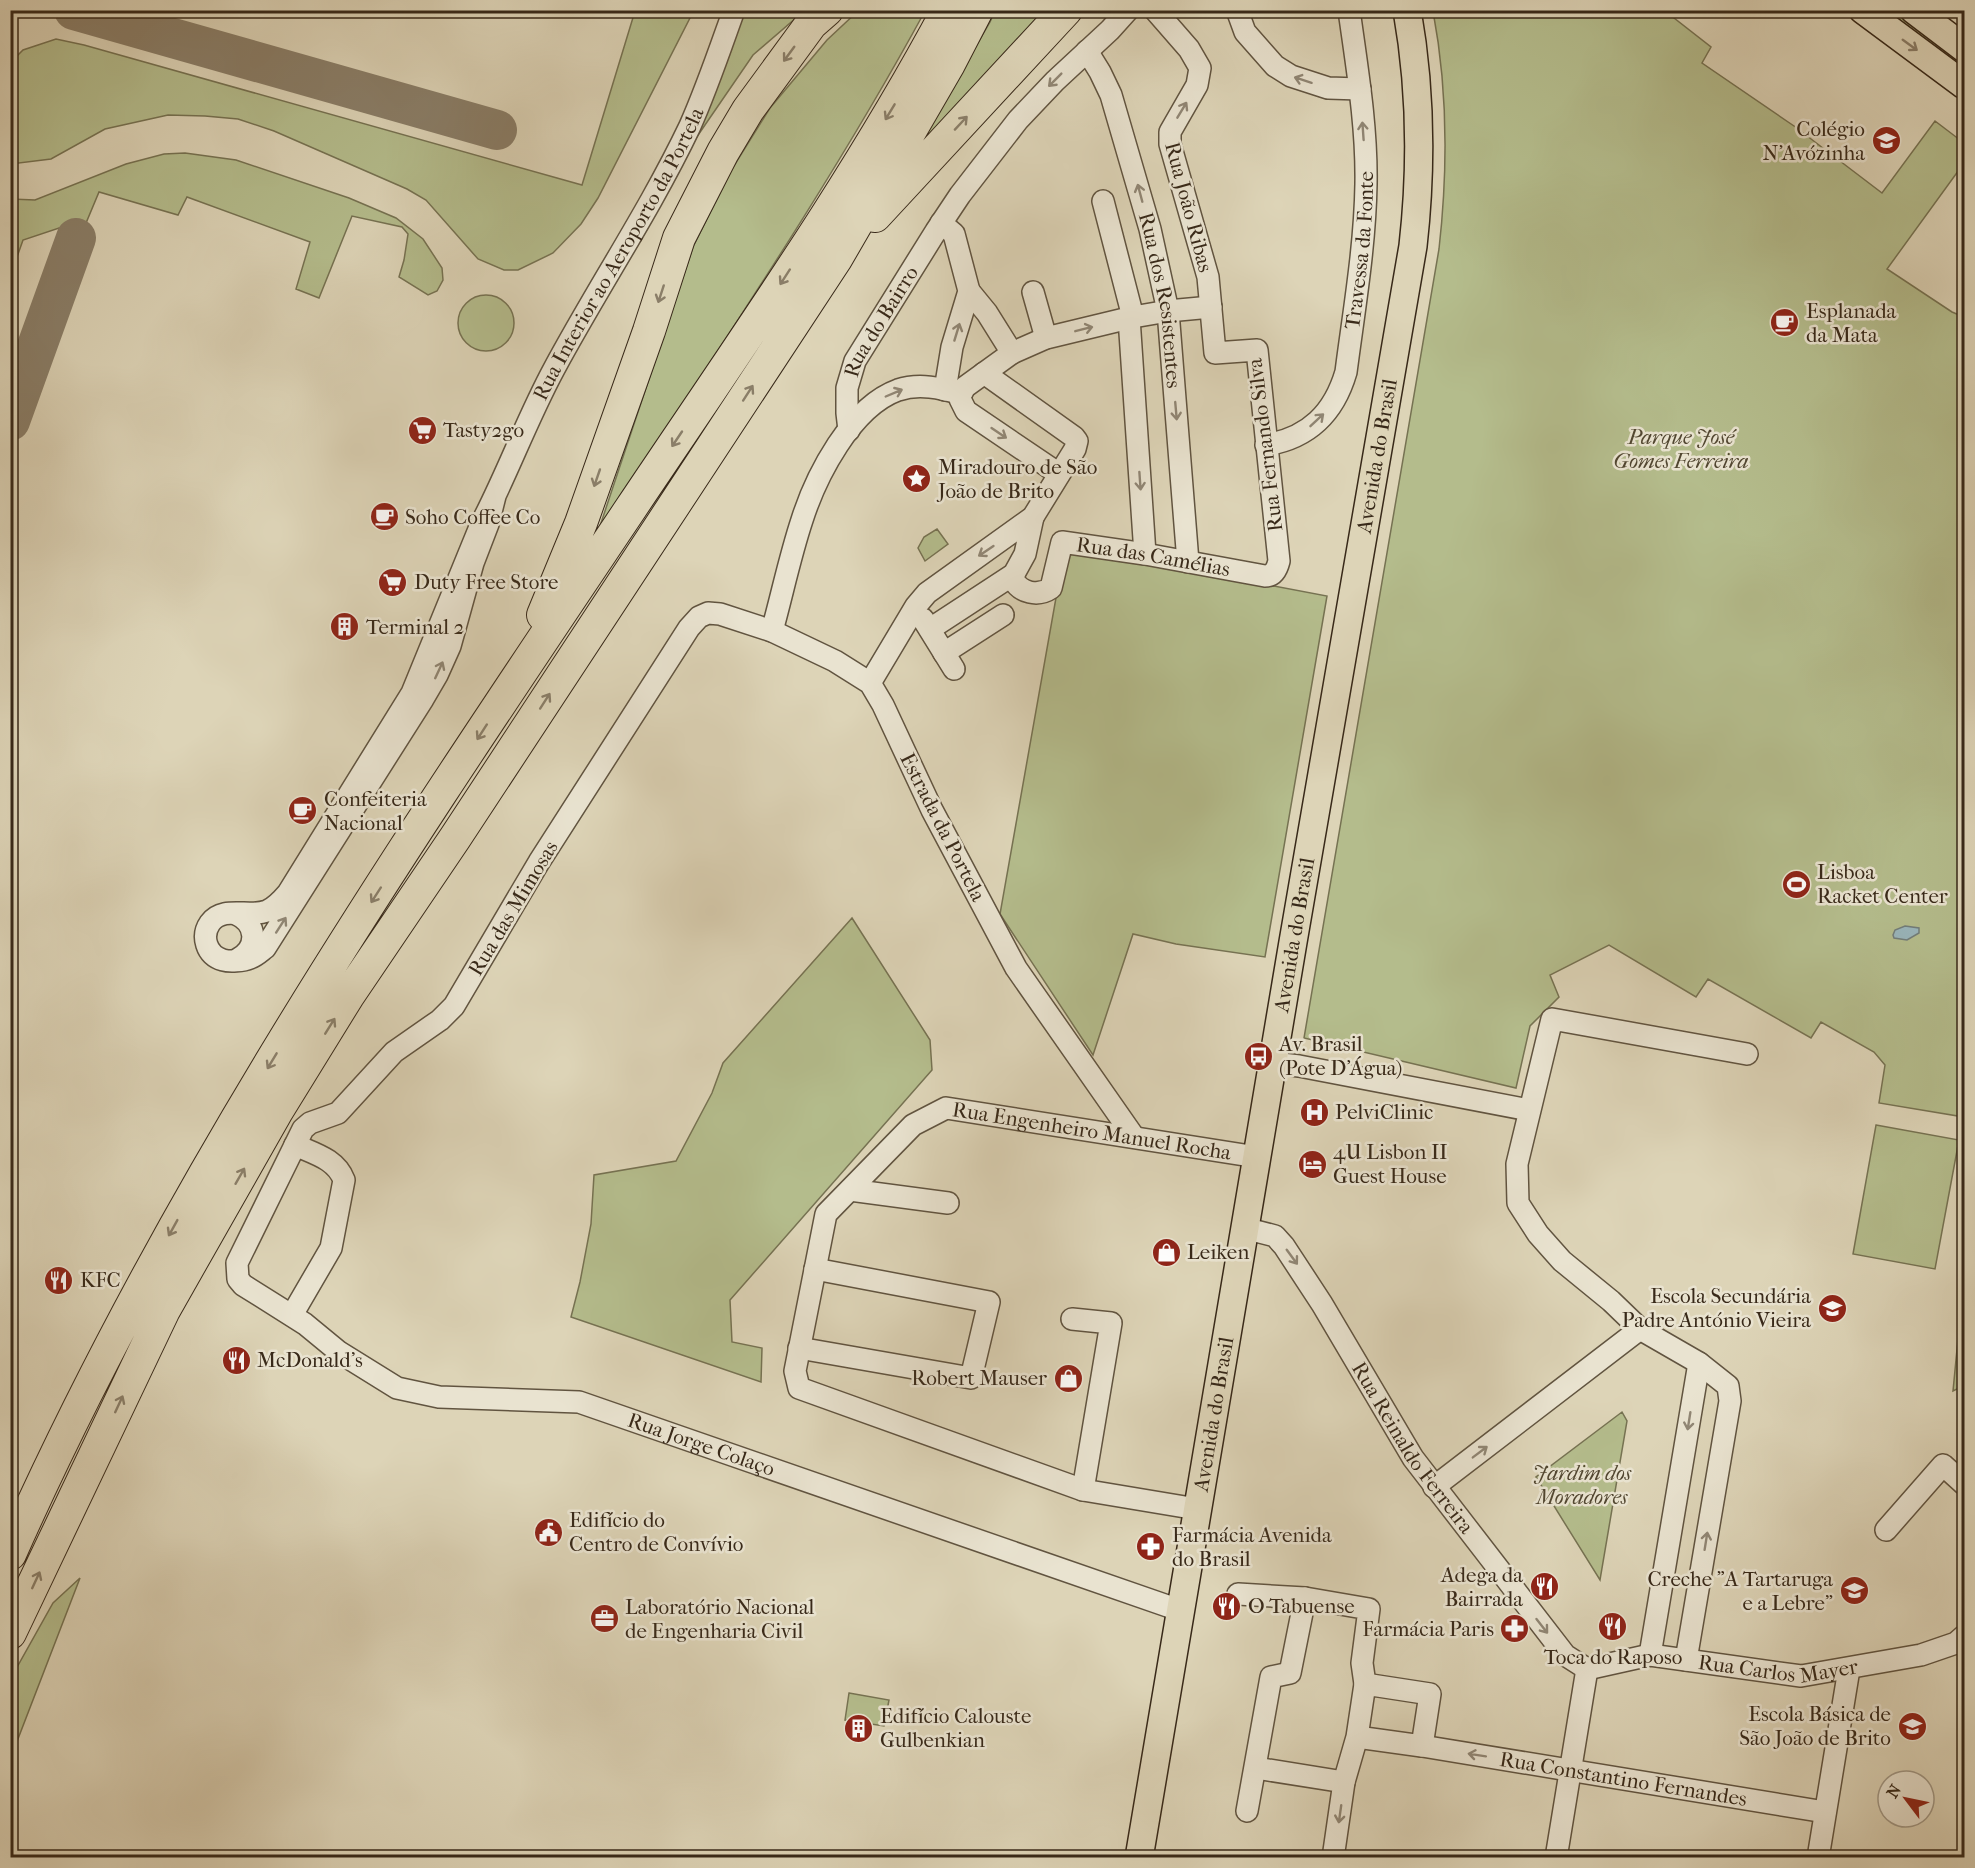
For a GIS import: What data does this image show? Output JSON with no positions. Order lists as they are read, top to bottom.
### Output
{
  "streets": {
    "main road": ["Avenida do Brasil"],
    "street": [
      "Rua João Ribas",
      "Travessa da Fonte",
      "Rua Interior ao Aeroporto da Portela",
      "Rua dos Resistentes",
      "Rua do Bairro",
      "Rua Fernando Silva",
      "Rua das Camélias",
      "Estrada da Portela",
      "Rua das Mimosas",
      "Rua Engenheiro Manuel Rocha",
      "Rua Jorge Colaço",
      "Rua Reinaldo Ferreira",
      "Rua Carlos Mayer",
      "Rua Constantino Fernandes"
    ]
  },
  "crossings": [
    ["Rua João Ribas", "Rua Fernando Silva"],
    ["Travessa da Fonte", "Rua Fernando Silva"],
    ["Rua dos Resistentes", "Rua do Bairro"],
    ["Rua dos Resistentes", "Rua das Camélias"],
    ["Rua do Bairro", "Estrada da Portela"],
    ["Rua Fernando Silva", "Rua das Camélias"],
    ["Avenida do Brasil", "Rua Engenheiro Manuel Rocha"],
    ["Avenida do Brasil", "Rua Jorge Colaço"],
    ["Avenida do Brasil", "Rua Reinaldo Ferreira"],
    ["Estrada da Portela", "Rua das Mimosas"],
    ["Estrada da Portela", "Rua Engenheiro Manuel Rocha"],
    ["Rua das Mimosas", "Rua Jorge Colaço"],
    ["Rua Reinaldo Ferreira", "Rua Carlos Mayer"]
  ],
  "one_way": ["Travessa da Fonte", "Rua Reinaldo Ferreira"],
  "parks": ["Parque José Gomes Ferreira", "Jardim dos Moradores"],
  "places": {
    "school or university": [
      "Colégio N'Avózinha",
      "Escola Secundária Padre António Vieira",
      "Creche \"A Tartaruga e a Lebre\"",
      "Escola Básica de São João de Brito"
    ],
    "cafe": ["Esplanada da Mata", "Soho Coffee Co", "Confeiteria Nacional"],
    "supermarket": ["Tasty2go", "Duty Free Store"],
    "place": ["Miradouro de São João de Brito"],
    "building": ["Terminal 2", "Edifício Calouste Gulbenkian"],
    "sports": ["Lisboa Racket Center"],
    "bus stop": ["Av. Brasil (Pote D'Água)"],
    "hospital": ["PelviClinic"],
    "hotel": ["4U Lisbon II Guest House"],
    "shop": ["Leiken", "Robert Mauser"],
    "restaurant": [
      "KFC",
      "McDonald's",
      "Adega da Bairrada",
      "O Tabuense",
      "Toca do Raposo"
    ],
    "public building": ["Edifício do Centro de Convívio"],
    "pharmacy": ["Farmácia Avenida do Brasil", "Farmácia Paris"],
    "office": ["Laboratório Nacional de Engenharia Civil"]
  },
  "north": "top left"
}
